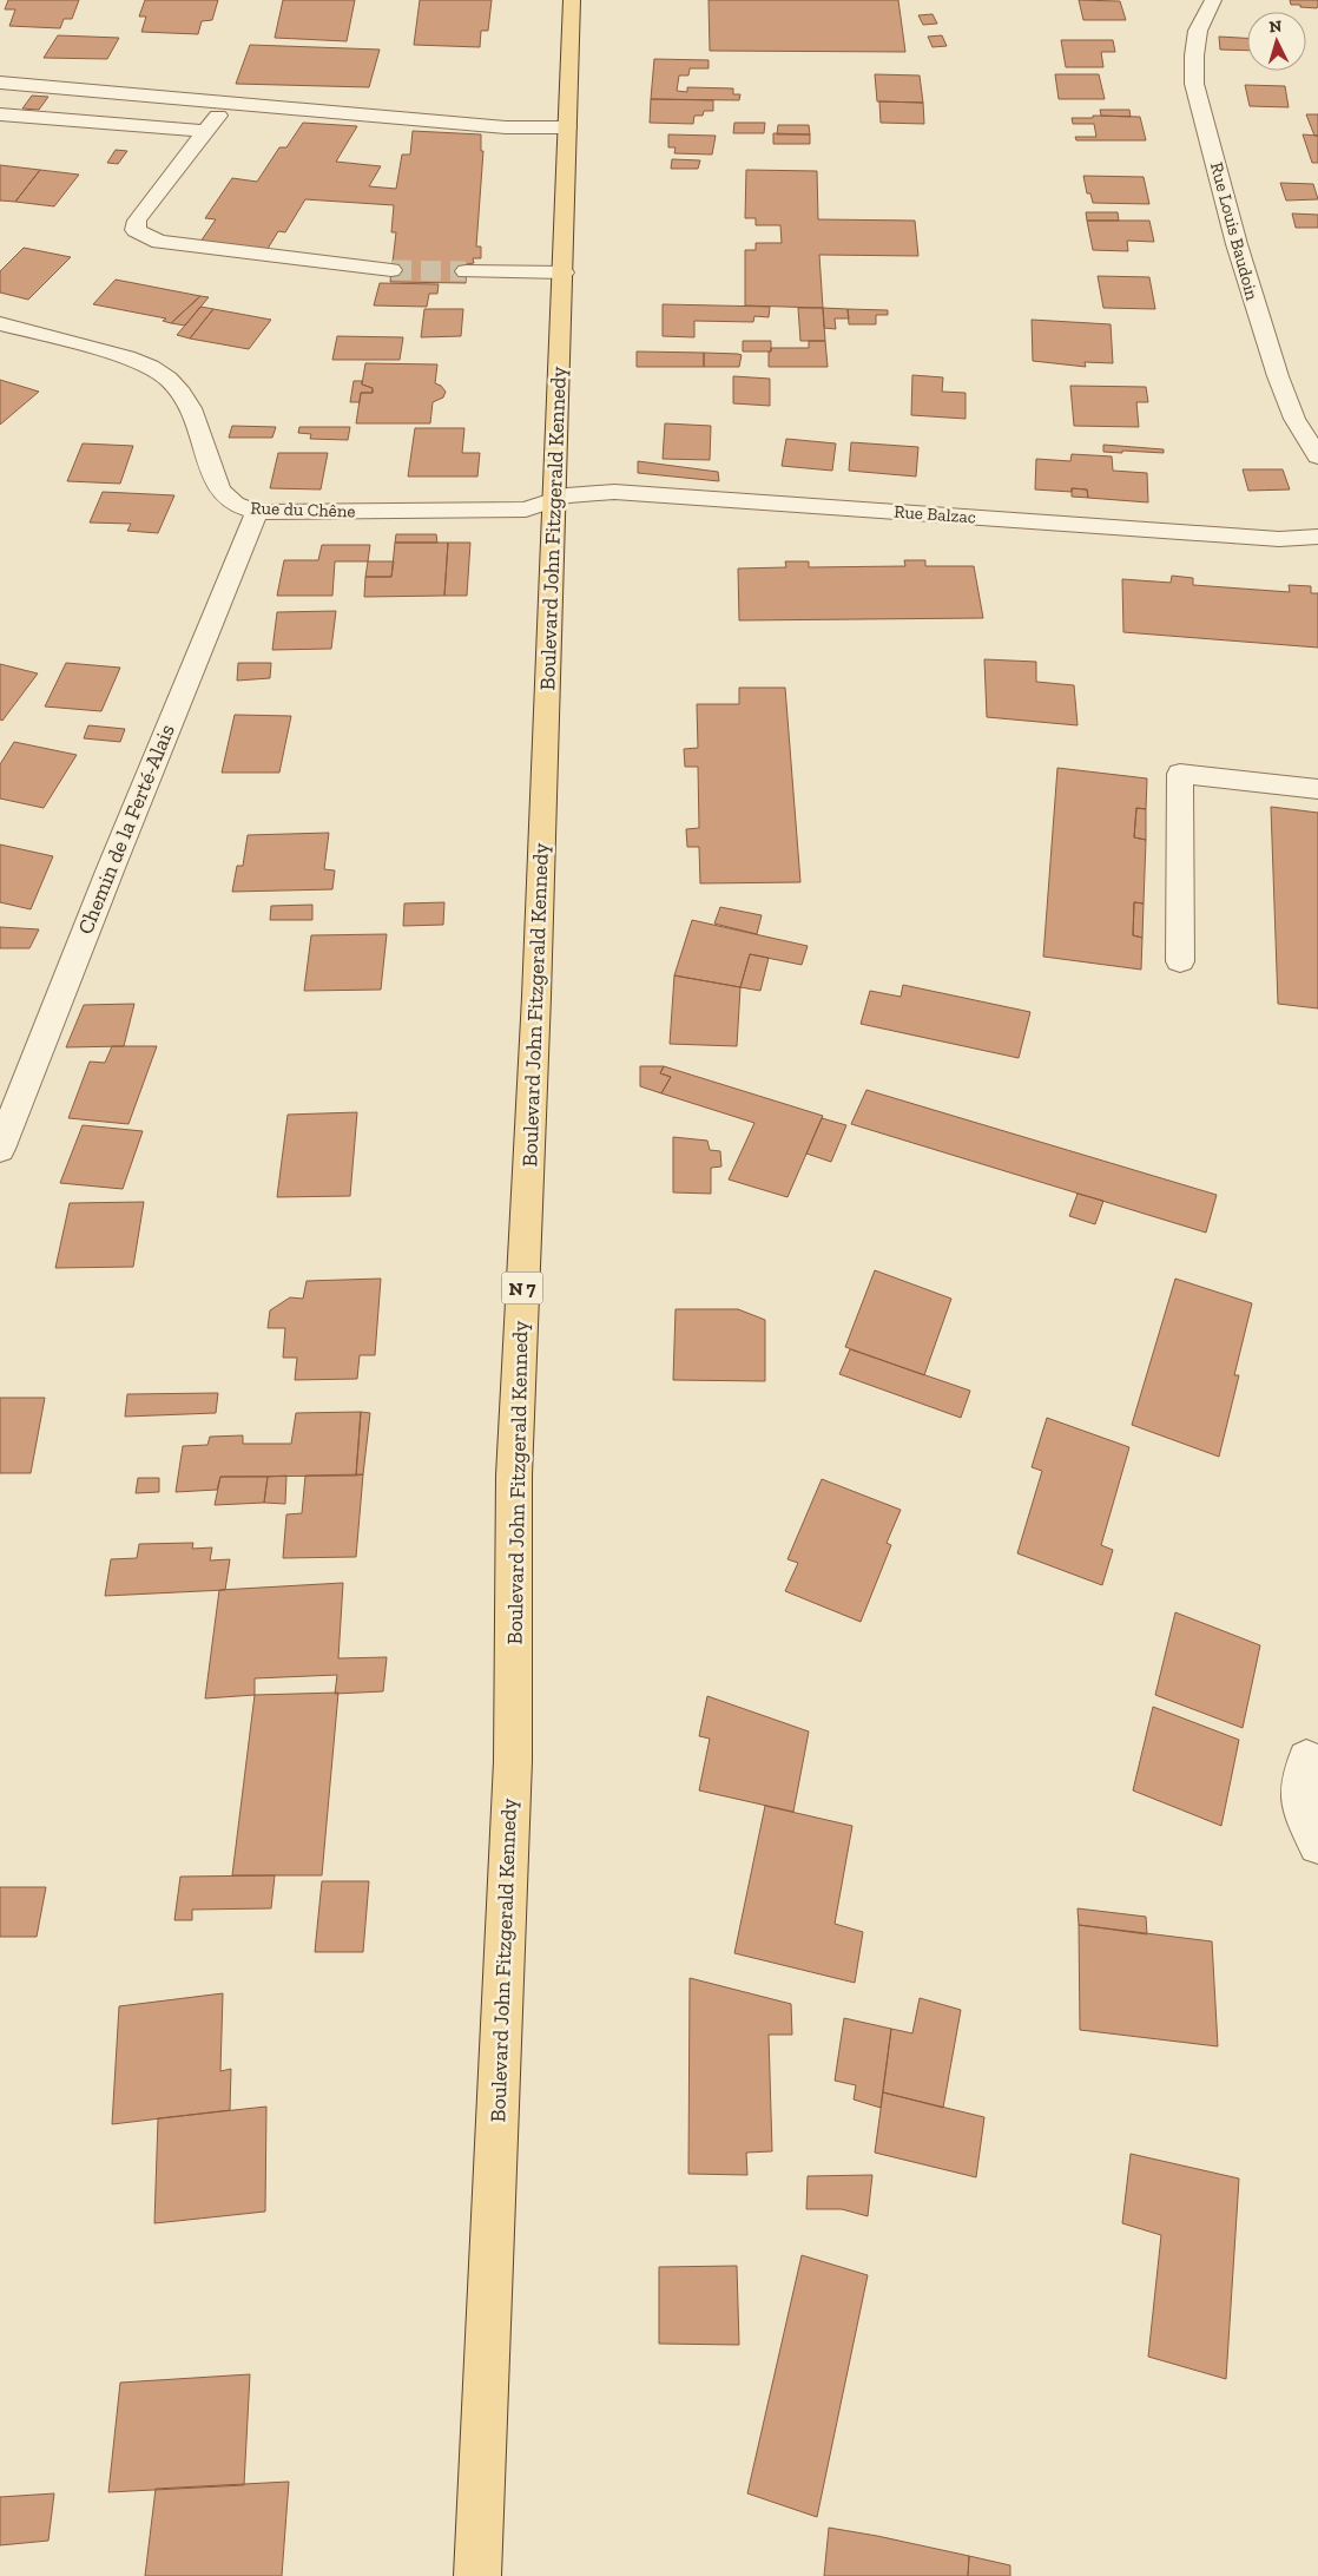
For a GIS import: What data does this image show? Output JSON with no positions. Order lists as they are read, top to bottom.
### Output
{
  "streets": {
    "main road": ["Boulevard John Fitzgerald Kennedy", "N 7"],
    "street": [
      "Rue Louis Baudoin",
      "Rue du Chêne",
      "Rue Balzac",
      "Chemin de la Ferté-Alais"
    ]
  },
  "crossings": [
    ["Rue du Chêne", "Rue Balzac"],
    ["Rue du Chêne", "Boulevard John Fitzgerald Kennedy"],
    ["Rue du Chêne", "Chemin de la Ferté-Alais"],
    ["Rue Balzac", "Boulevard John Fitzgerald Kennedy"]
  ],
  "north": "top"
}
